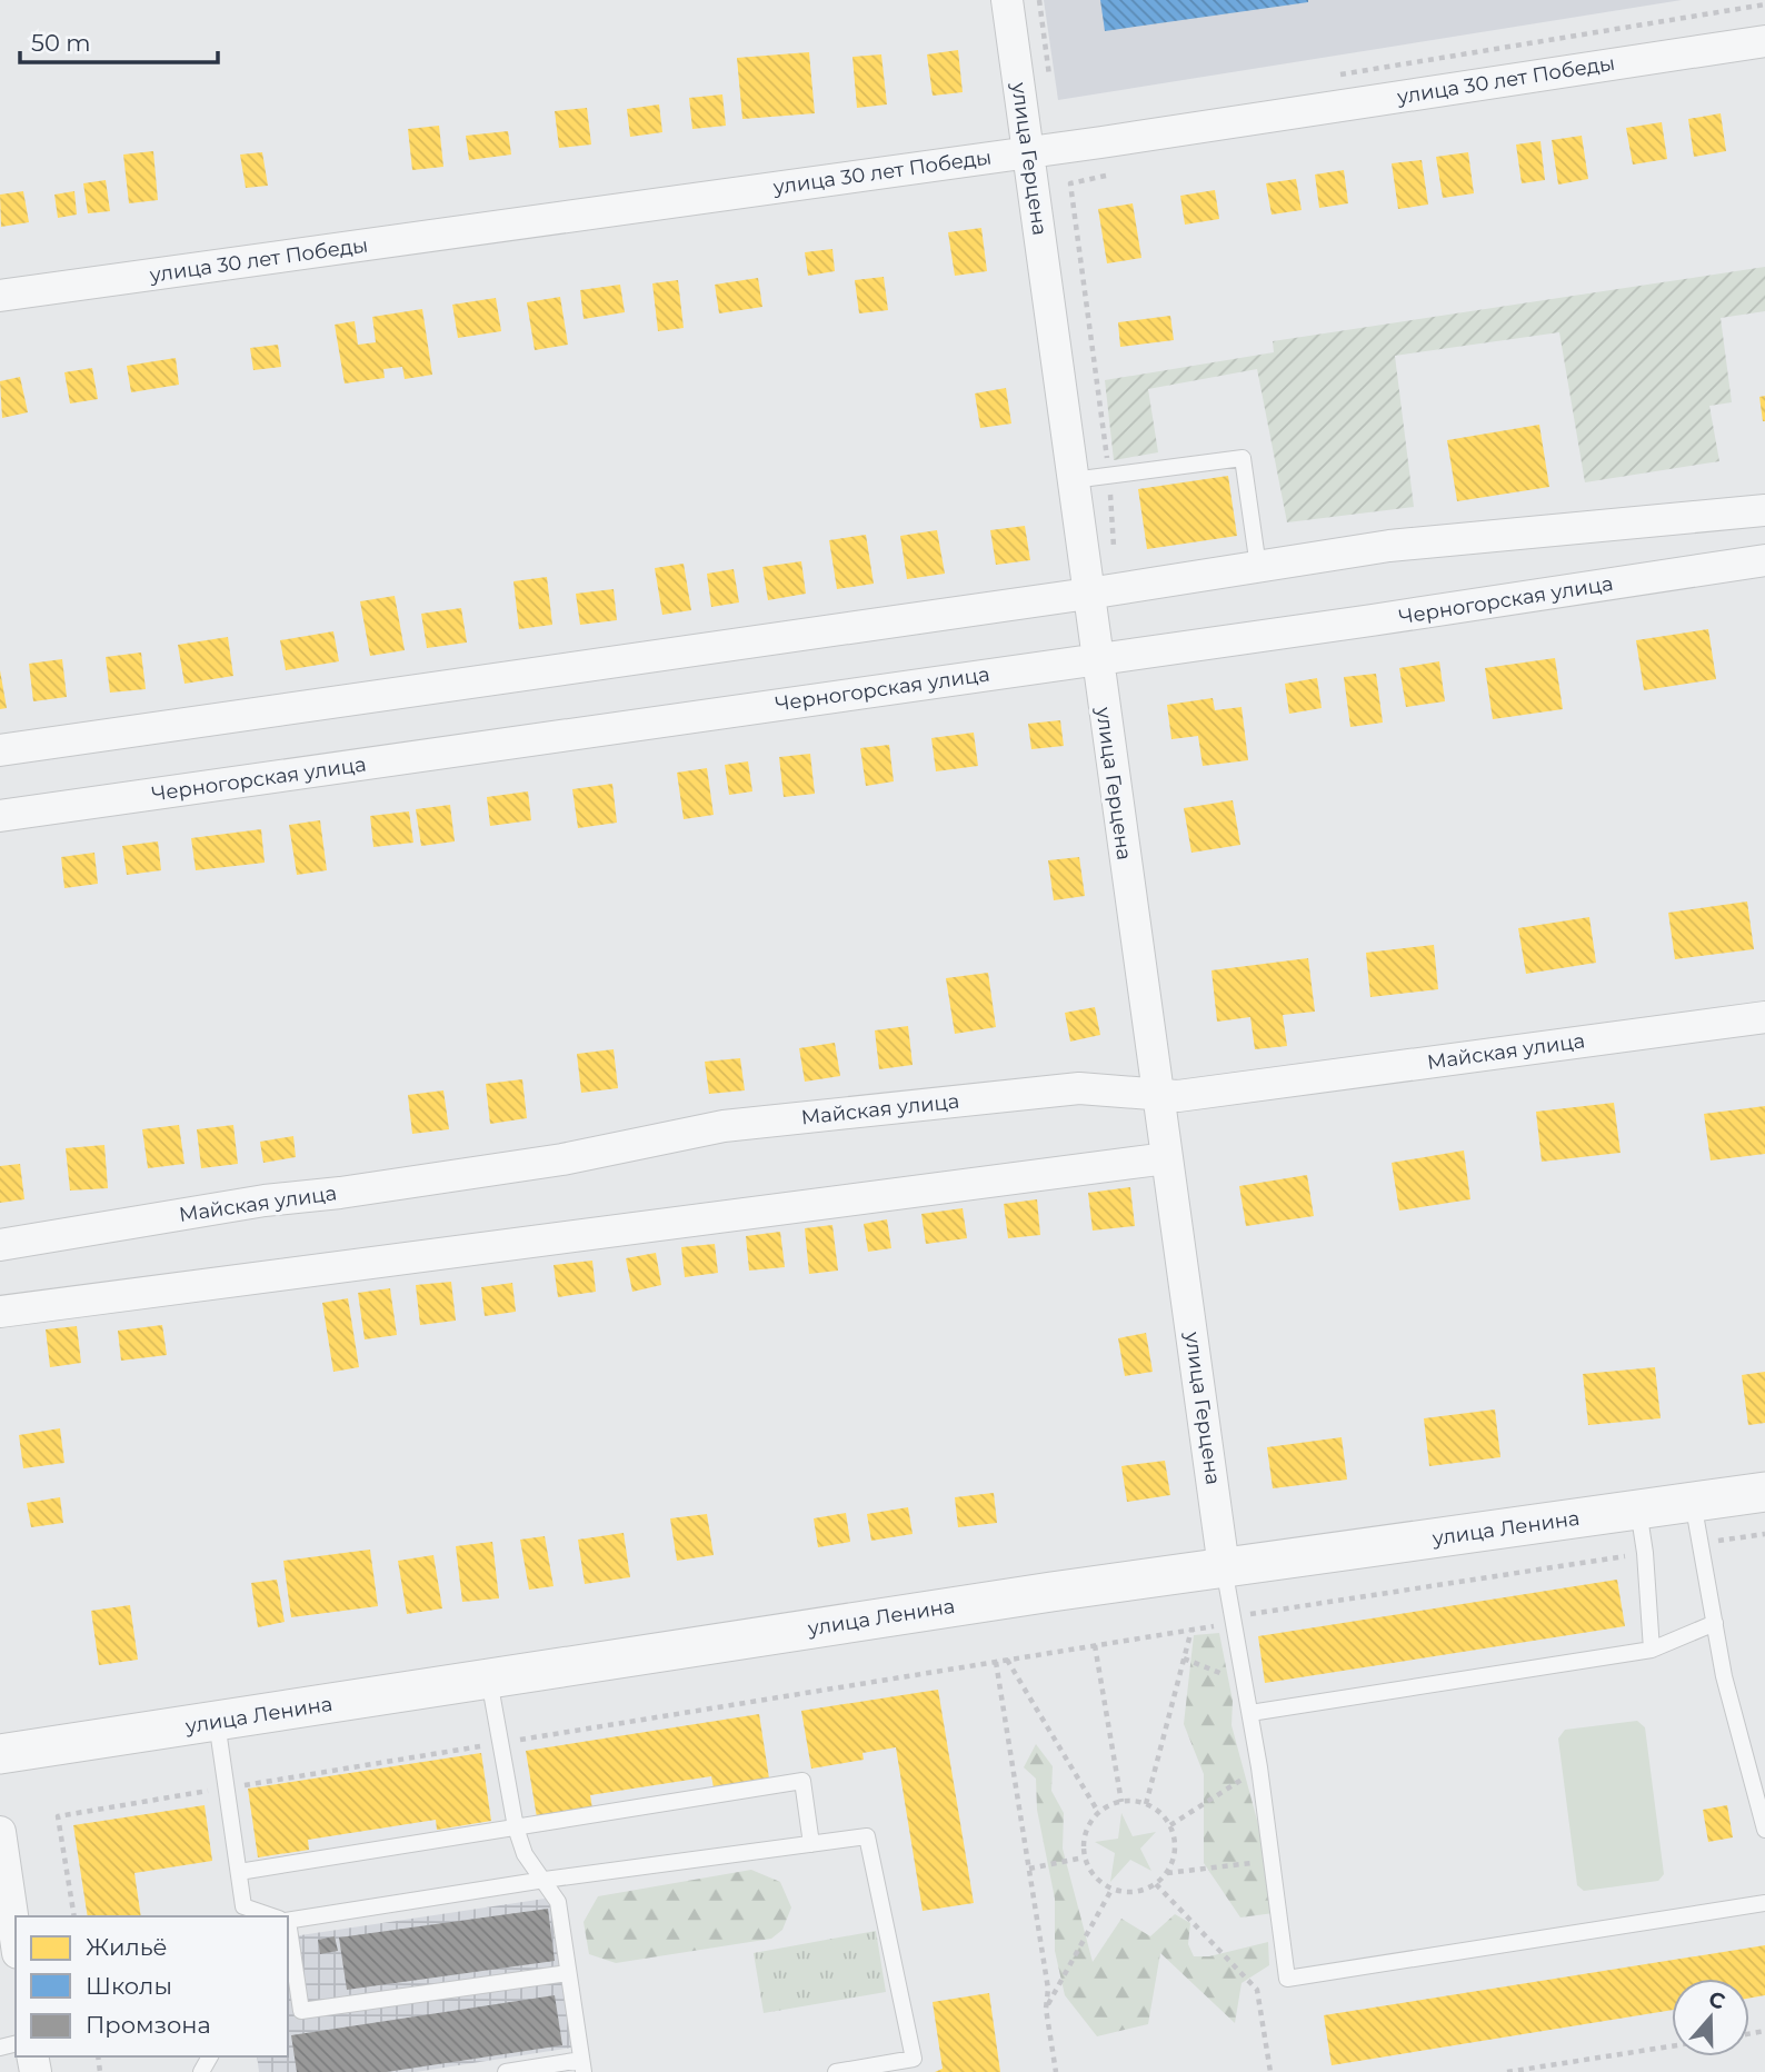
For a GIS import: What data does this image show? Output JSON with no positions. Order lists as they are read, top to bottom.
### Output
{
  "streets": {
    "street": [
      "улица 30 лет Победы",
      "улица Герцена",
      "Черногорская улица",
      "Майская улица",
      "улица Ленина"
    ]
  },
  "crossings": [
    ["улица 30 лет Победы", "улица Герцена"],
    ["улица Герцена", "Черногорская улица"],
    ["улица Герцена", "Майская улица"],
    ["улица Герцена", "улица Ленина"]
  ],
  "legend": ["Жильё", "Школы", "Промзона"],
  "scale_bar": "50 m",
  "north": "top"
}
